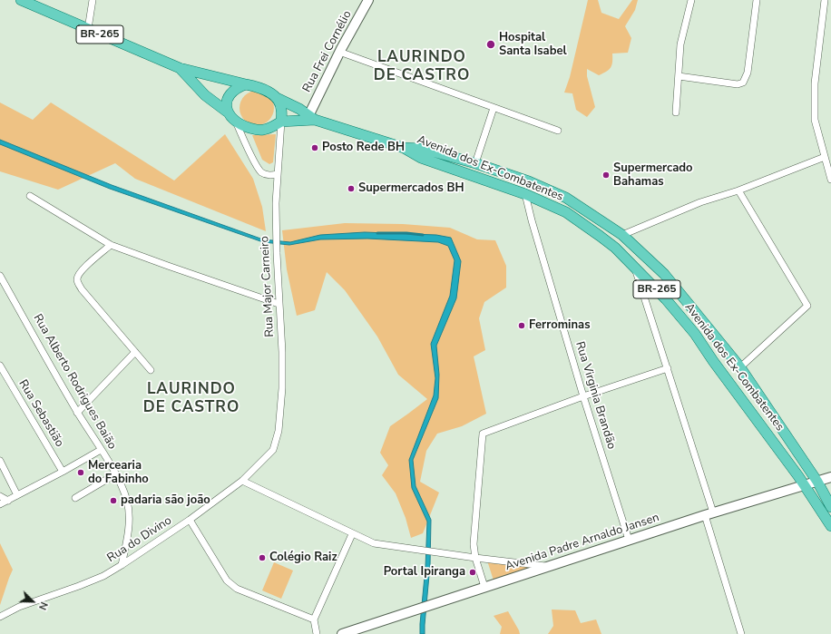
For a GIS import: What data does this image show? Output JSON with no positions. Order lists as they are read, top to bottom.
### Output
{
  "streets": {
    "main road": [
      "BR-265",
      "Rua Frei Cornélio",
      "Avenida dos Ex-Combatentes",
      "Avenida Padre Arnaldo Jansen"
    ],
    "street": [
      "Rua Major Carneiro",
      "Rua Alberto Rodrigues Baião",
      "Rua Virginia Brandão",
      "Rua Sebastião",
      "Rua do Divino"
    ]
  },
  "crossings": [
    ["BR-265", "Avenida dos Ex-Combatentes"],
    ["BR-265", "Rua Major Carneiro"],
    ["Rua Frei Cornélio", "Avenida dos Ex-Combatentes"],
    ["Avenida dos Ex-Combatentes", "Rua Major Carneiro"],
    ["Avenida dos Ex-Combatentes", "Rua Virginia Brandão"],
    ["Avenida dos Ex-Combatentes", "Avenida Padre Arnaldo Jansen"],
    ["Rua Major Carneiro", "Rua do Divino"],
    ["Rua Alberto Rodrigues Baião", "Rua do Divino"],
    ["Rua Virginia Brandão", "Avenida Padre Arnaldo Jansen"]
  ],
  "districts": ["LAURINDO DE CASTRO", "LAURINDO DE CASTRO"],
  "places": [
    "Hospital Santa Isabel",
    "Posto Rede BH",
    "Supermercado Bahamas",
    "Supermercados BH",
    "Ferrominas",
    "Mercearia do Fabinho",
    "padaria são joão",
    "Colégio Raiz",
    "Portal Ipiranga"
  ],
  "north": "bottom right"
}
